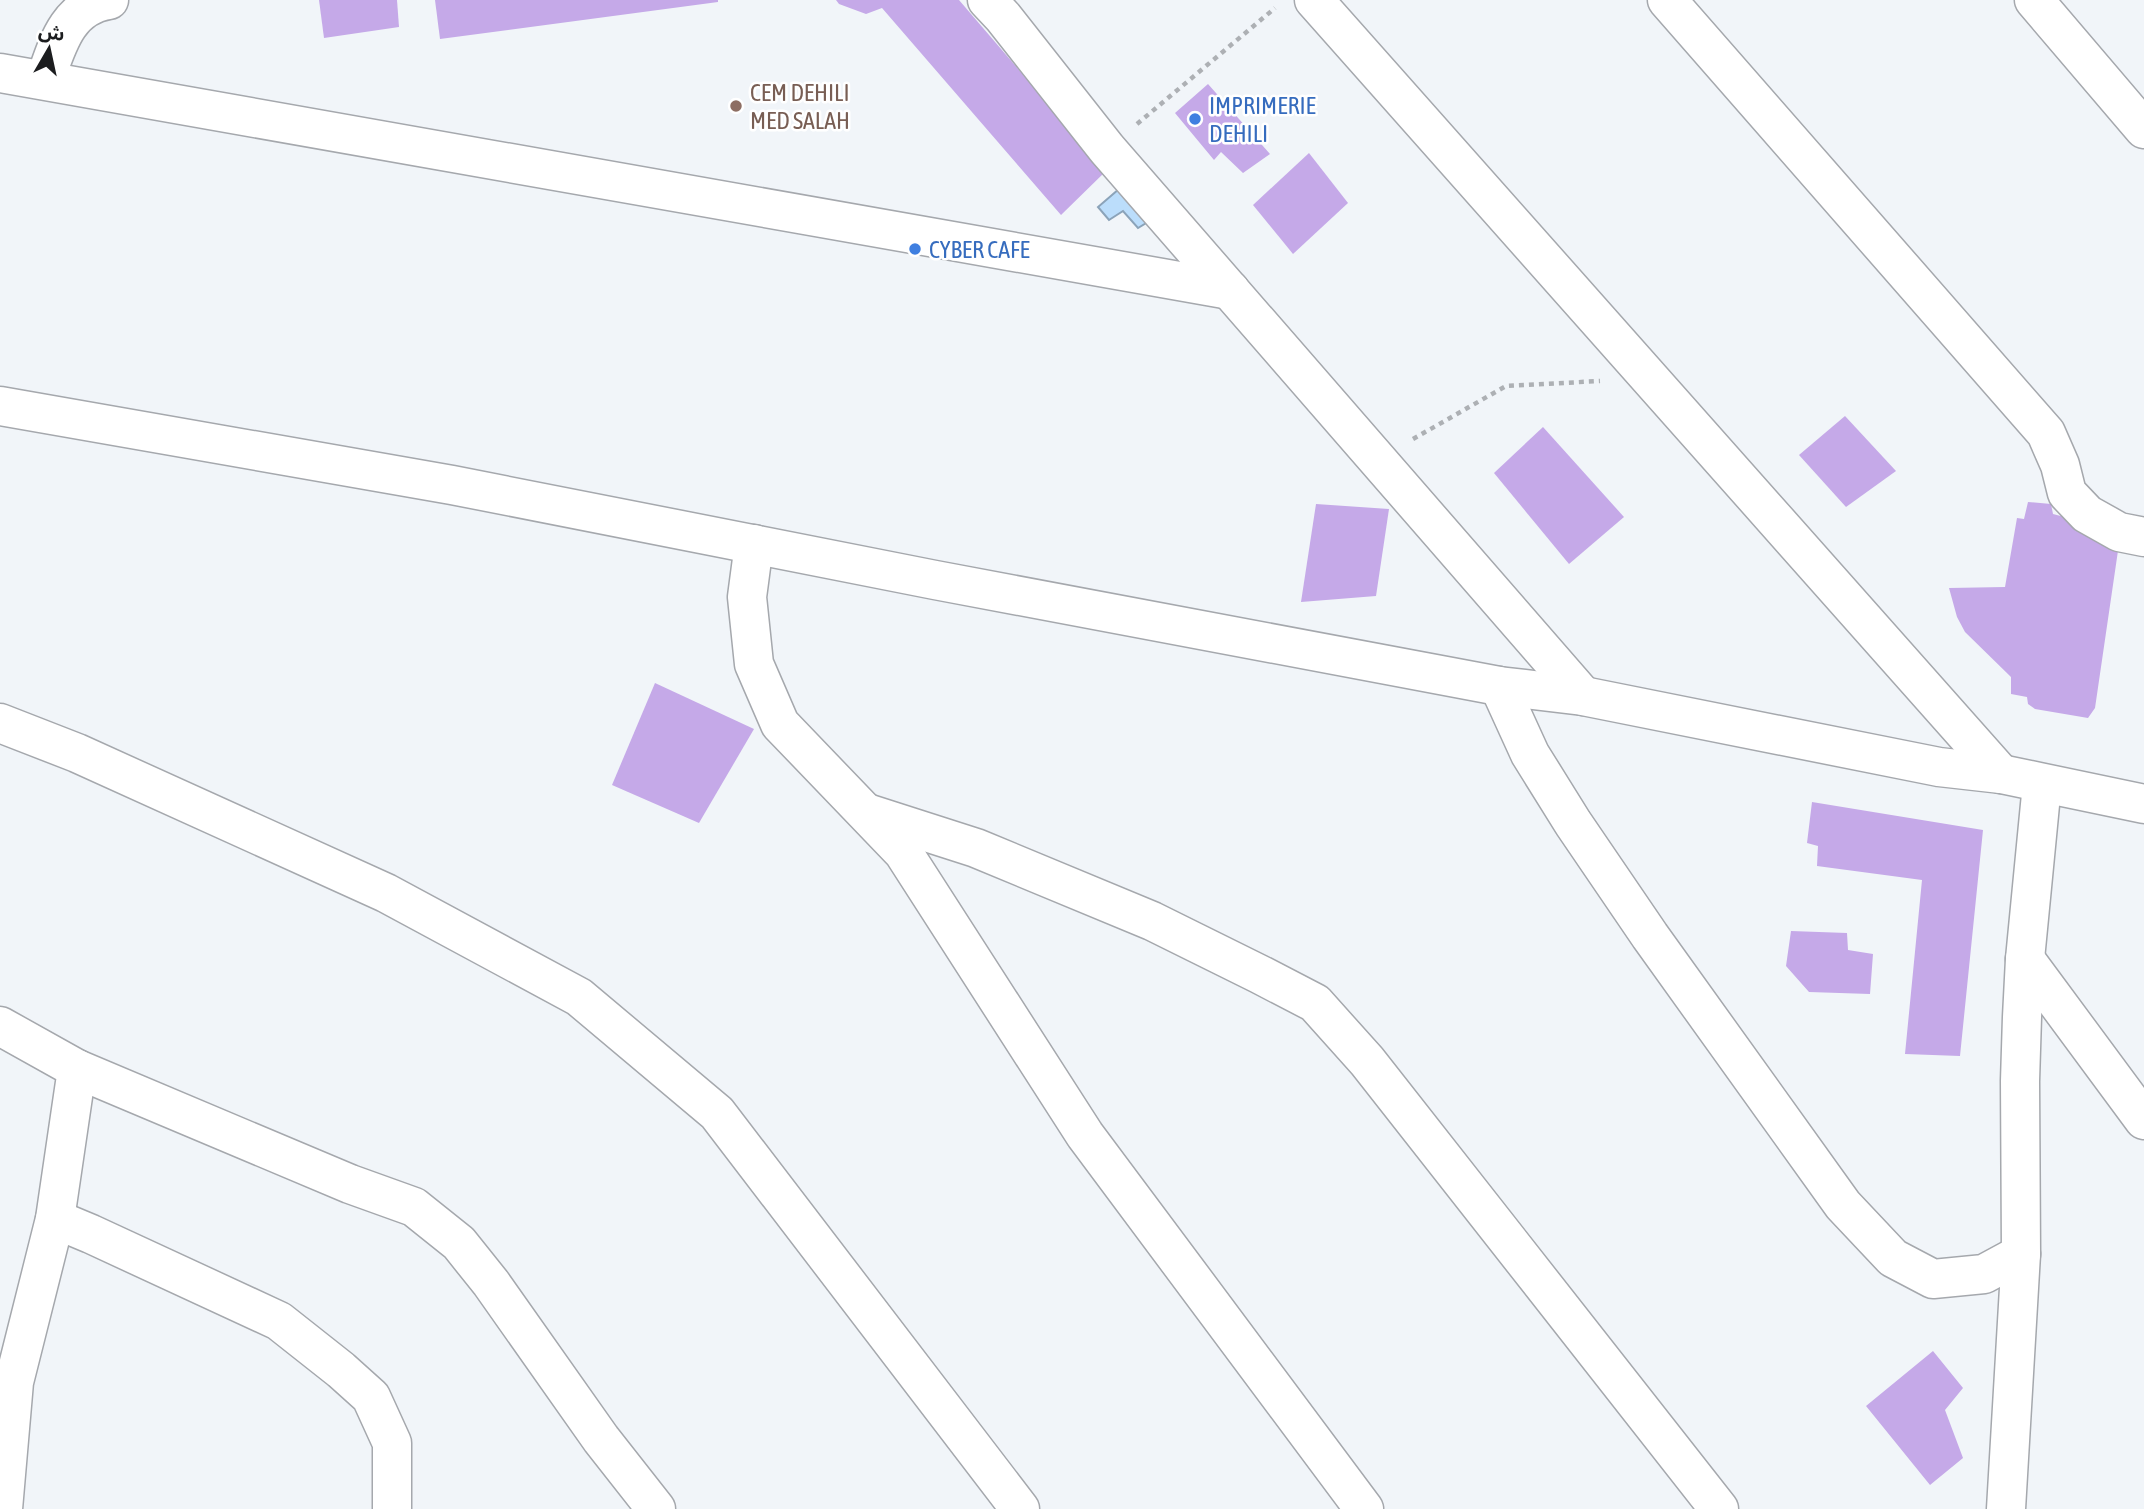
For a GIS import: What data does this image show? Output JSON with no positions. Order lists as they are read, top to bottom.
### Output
{
  "places": ["CEM DEHILI MED SALAH", "IMPRIMERIE DEHILI", "CYBER CAFE"],
  "north": "top"
}
